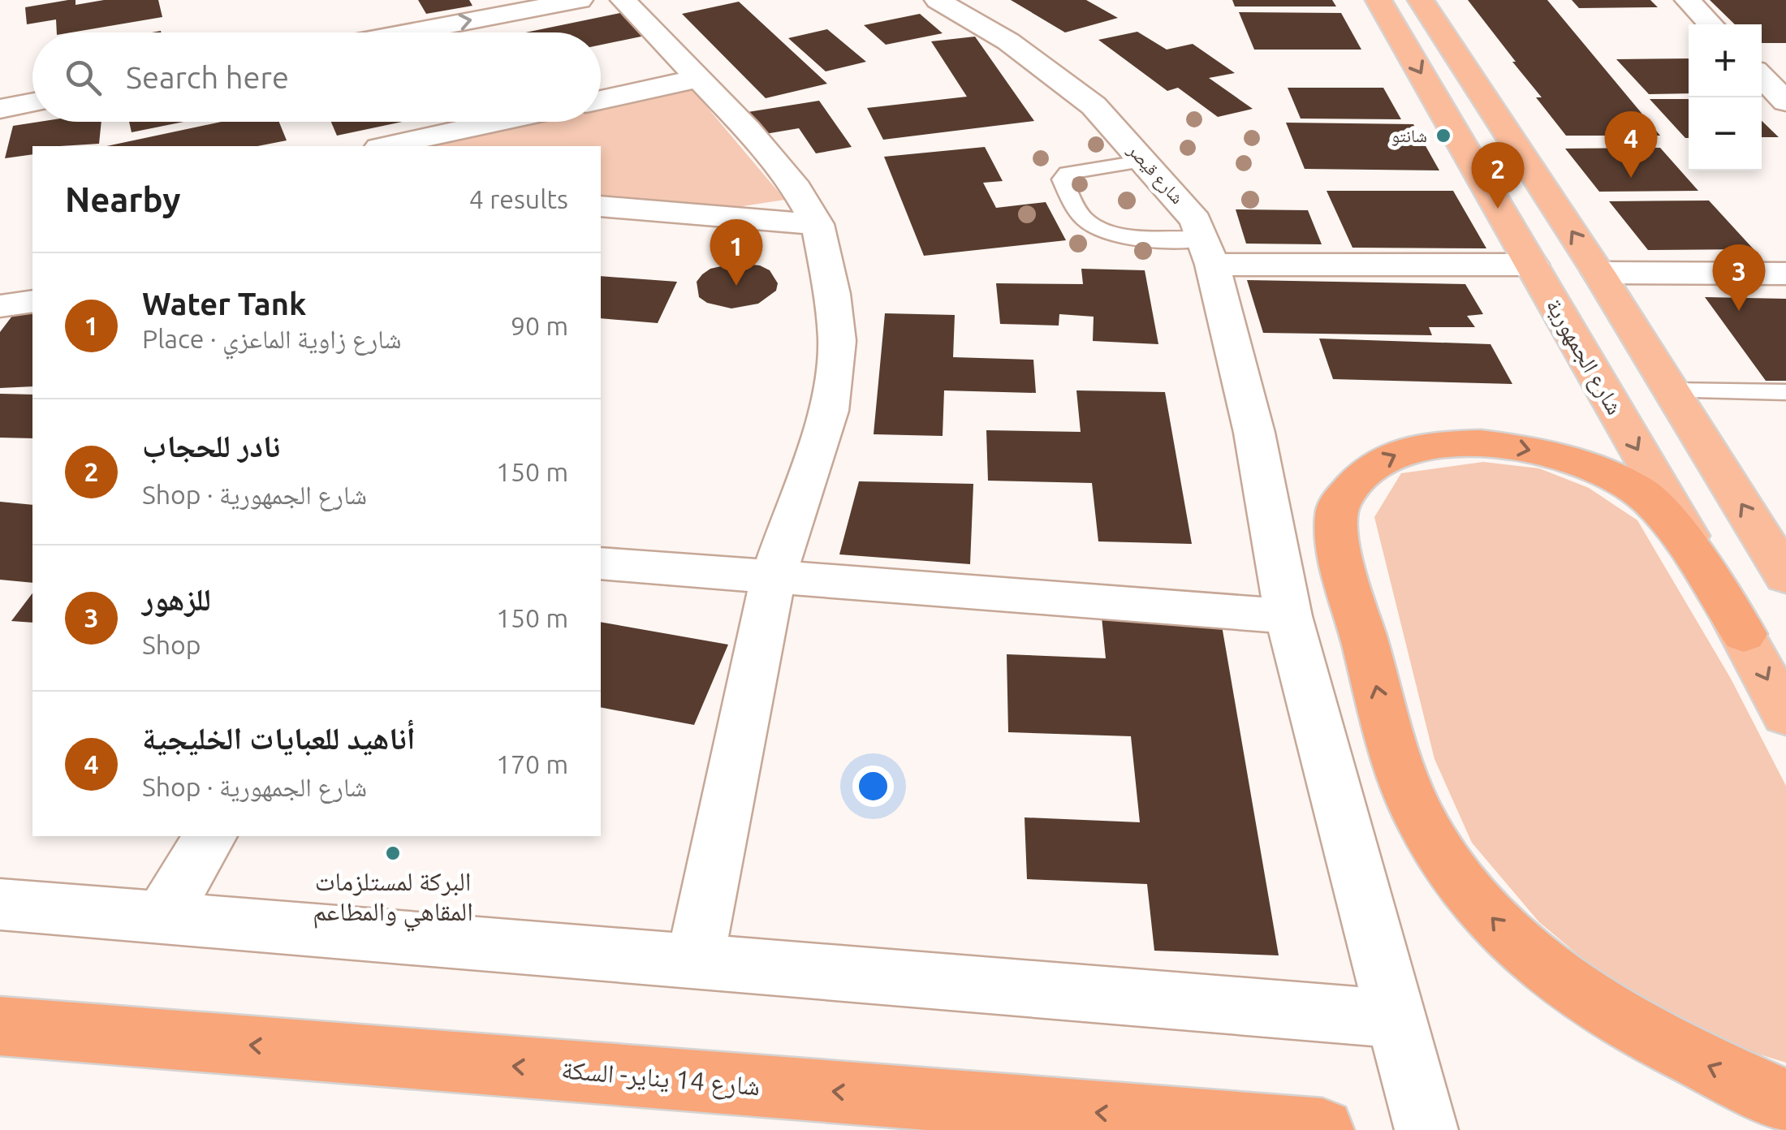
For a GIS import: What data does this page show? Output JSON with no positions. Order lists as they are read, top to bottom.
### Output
{
  "streets": {
    "highway": ["شارع 14 يناير- السكة"],
    "main road": ["شارع الجمهورية"],
    "street": ["شارع قيصر"]
  },
  "one_way": ["شارع 14 يناير- السكة"],
  "places": ["شانتو", "البركة لمستلزمات المقاهي والمطاعم"],
  "page": {
    "map_buttons": ["+", "−"],
    "search": "Search here",
    "pins": [
      "4",
      "2",
      "1",
      "3"
    ],
    "heading": ["Nearby", "4 results"],
    "list": [
      {
        "mark": "1",
        "name": "Water Tank",
        "note": "Place · شارع زاوية الماعزي",
        "value": "90 m"
      },
      {
        "mark": "2",
        "name": "نادر للحجاب",
        "note": "Shop · شارع الجمهورية",
        "value": "150 m"
      },
      {
        "mark": "3",
        "name": "للزهور",
        "note": "Shop",
        "value": "150 m"
      },
      {
        "mark": "4",
        "name": "أناهيد للعبايات الخليجية",
        "note": "Shop · شارع الجمهورية",
        "value": "170 m"
      }
    ]
  }
}
